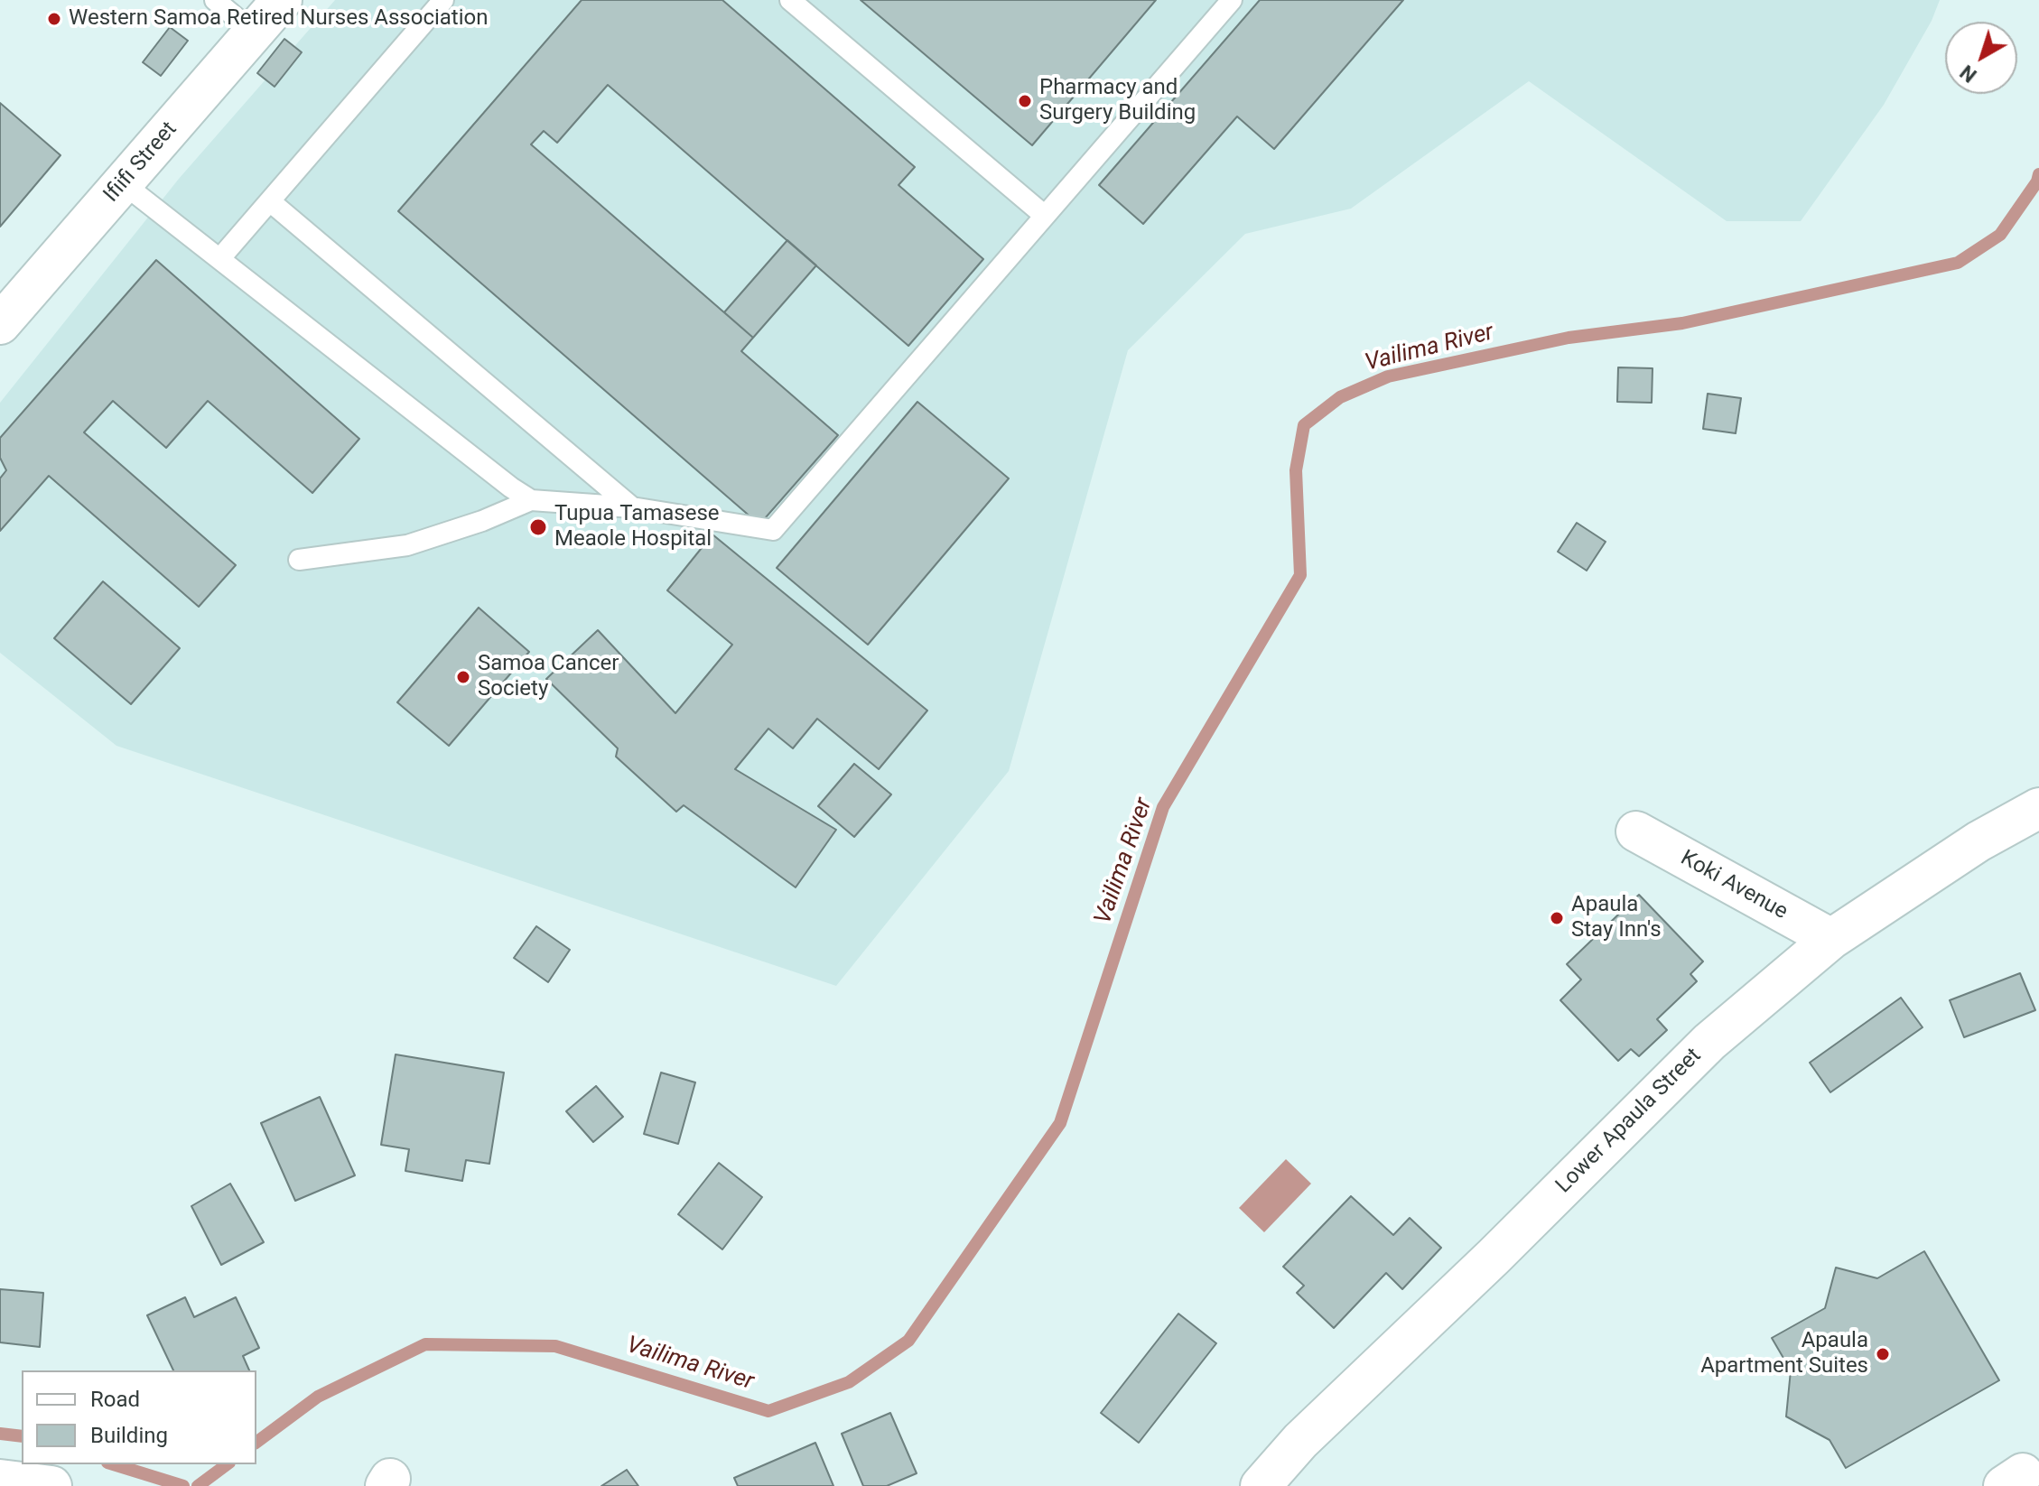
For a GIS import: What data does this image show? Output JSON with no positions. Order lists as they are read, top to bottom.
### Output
{
  "streets": {
    "street": ["Ifiifi Street", "Koki Avenue", "Lower Apaula Street"]
  },
  "crossings": [
    ["Koki Avenue", "Lower Apaula Street"]
  ],
  "water": ["Vailima River"],
  "places": [
    "Western Samoa Retired Nurses Association",
    "Pharmacy and Surgery Building",
    "Tupua Tamasese Meaole Hospital",
    "Samoa Cancer Society",
    "Apaula Stay Inn's",
    "Apaula Apartment Suites"
  ],
  "legend": ["Road", "Building"],
  "north": "bottom left"
}
